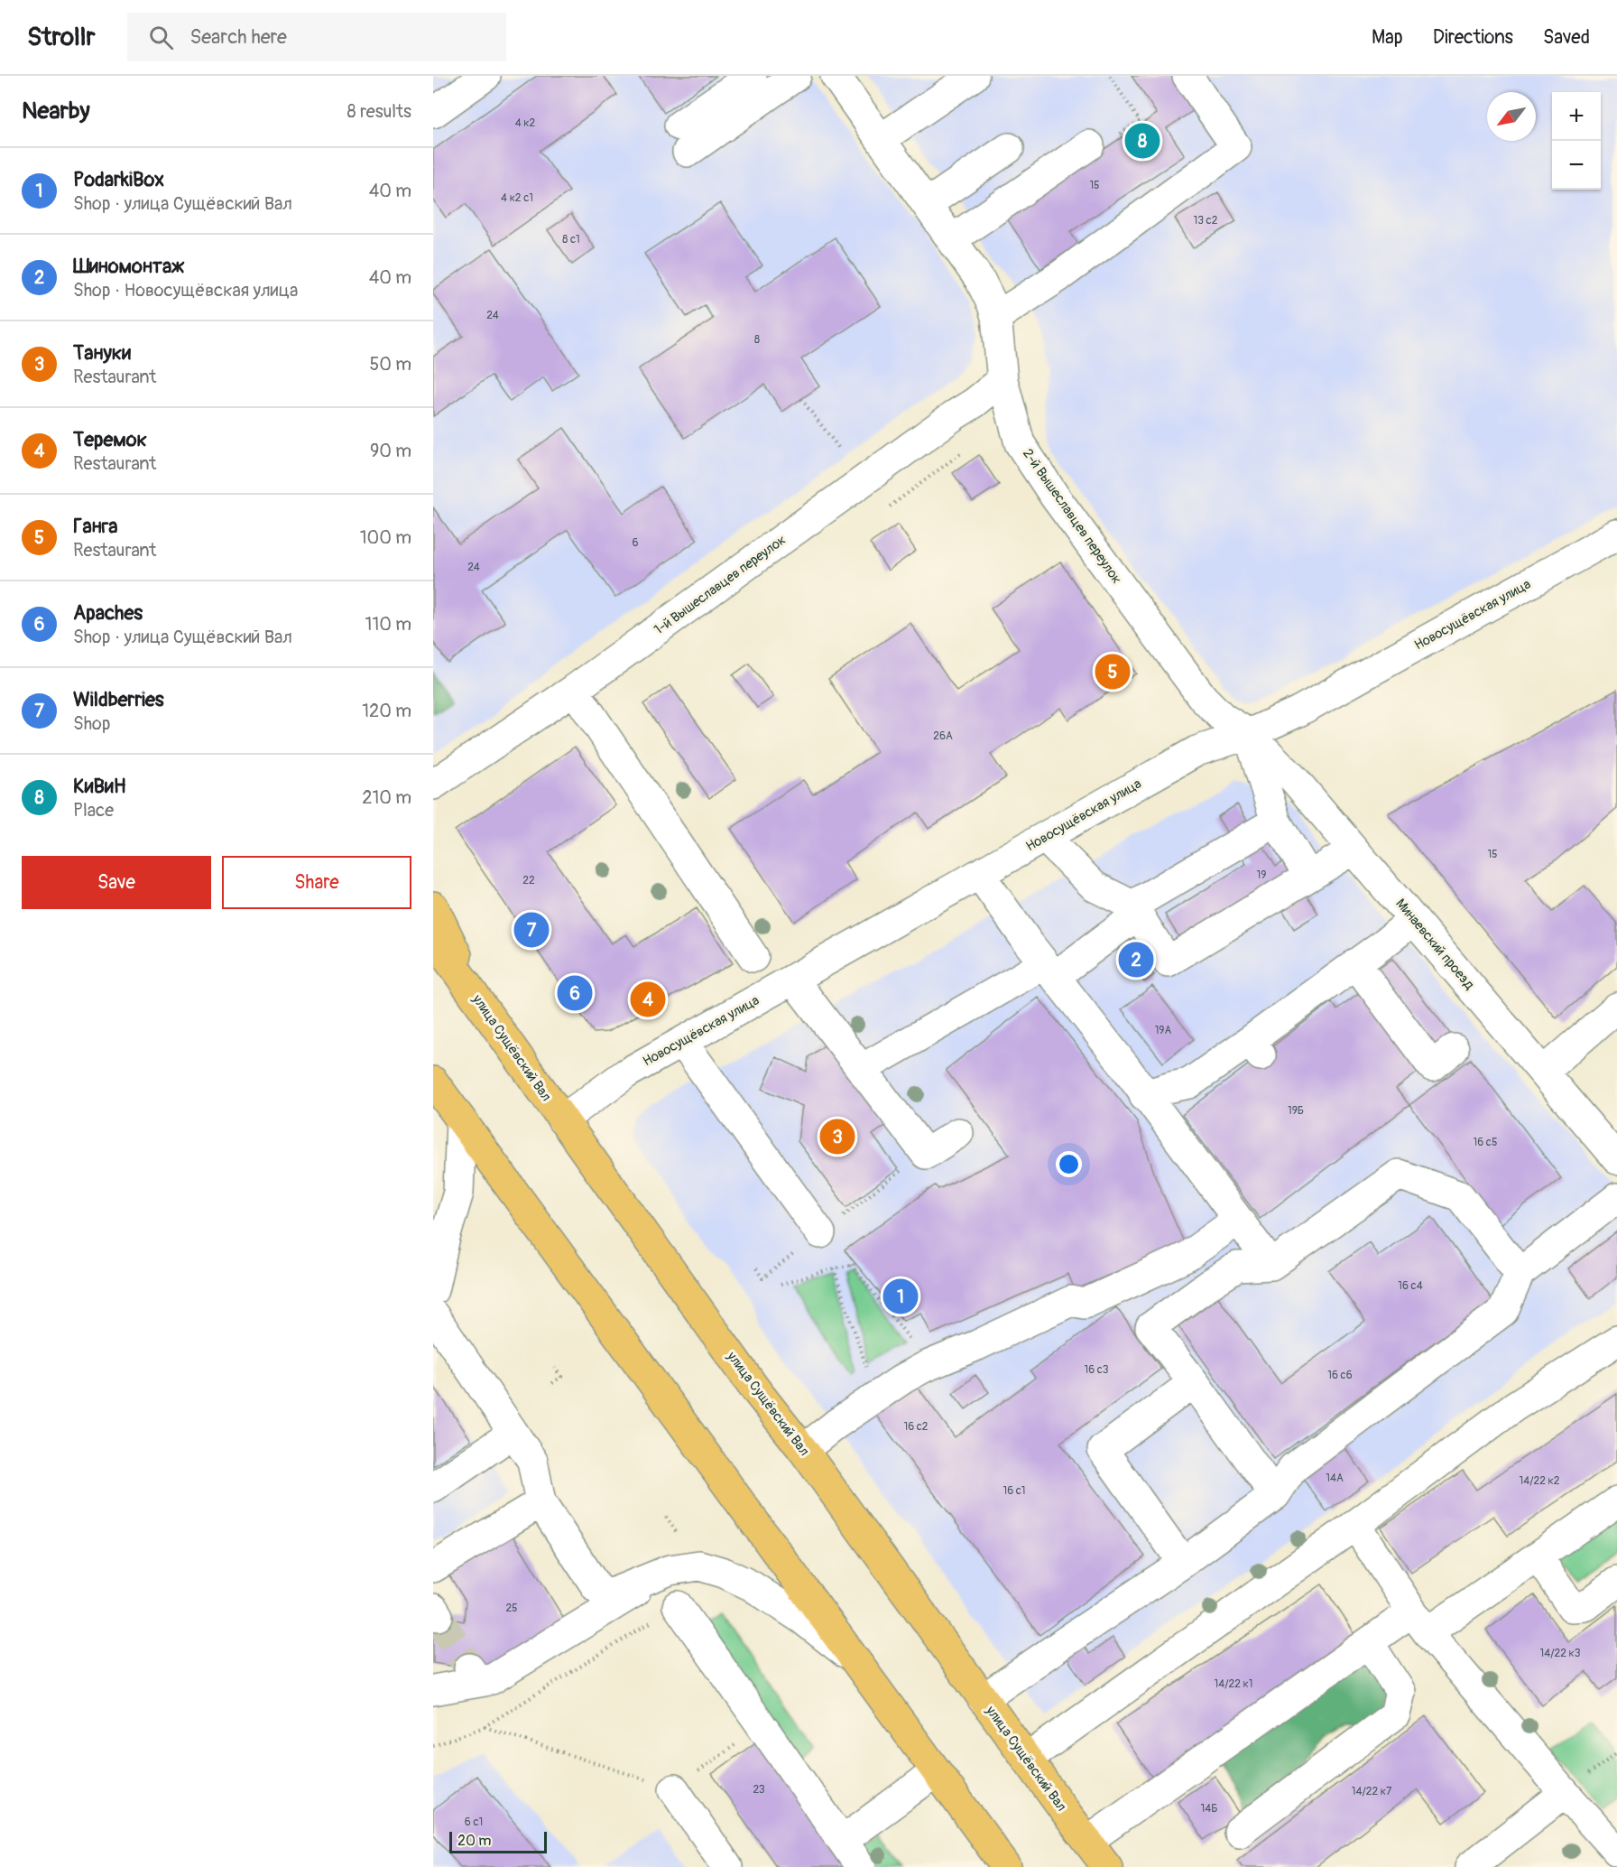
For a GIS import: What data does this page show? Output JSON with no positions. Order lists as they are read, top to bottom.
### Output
{
  "streets": {
    "main road": ["улица Сущёвский Вал"],
    "street": [
      "2-й Вышеславцев переулок",
      "1-й Вышеславцев переулок",
      "Новосущёвская улица",
      "Минаевский проезд"
    ]
  },
  "crossings": [
    ["2-й Вышеславцев переулок", "1-й Вышеславцев переулок"],
    ["2-й Вышеславцев переулок", "Новосущёвская улица"],
    ["2-й Вышеславцев переулок", "Минаевский проезд"],
    ["Новосущёвская улица", "Минаевский проезд"],
    ["Новосущёвская улица", "улица Сущёвский Вал"]
  ],
  "house_numbers": [
    "4 к2",
    "15",
    "4 к2 с1",
    "13 с2",
    "8 с1",
    "24",
    "8",
    "6",
    "24",
    "26А",
    "15",
    "19",
    "22",
    "19А",
    "19Б",
    "16 с5",
    "16 с4",
    "16 с3",
    "16 с6",
    "16 с2",
    "14А",
    "14/22 к2",
    "16 с1",
    "25",
    "14/22 к3",
    "14/22 к1",
    "23",
    "14/22 к7",
    "14Б",
    "6 с1"
  ],
  "scale_bar": "20 m",
  "north": "bottom left",
  "page": {
    "header": "Strollr",
    "search": "Search here",
    "nav": ["Map", "Directions", "Saved"],
    "heading": ["Nearby", "8 results"],
    "map_buttons": ["+", "−"],
    "pins": [
      "8",
      "5",
      "7",
      "2",
      "6",
      "4",
      "3",
      "1"
    ],
    "list": [
      {
        "mark": "1",
        "name": "PodarkiBox",
        "note": "Shop · улица Сущёвский Вал",
        "value": "40 m"
      },
      {
        "mark": "2",
        "name": "Шиномонтаж",
        "note": "Shop · Новосущёвская улица",
        "value": "40 m"
      },
      {
        "mark": "3",
        "name": "Тануки",
        "note": "Restaurant",
        "value": "50 m"
      },
      {
        "mark": "4",
        "name": "Теремок",
        "note": "Restaurant",
        "value": "90 m"
      },
      {
        "mark": "5",
        "name": "Ганга",
        "note": "Restaurant",
        "value": "100 m"
      },
      {
        "mark": "6",
        "name": "Apaches",
        "note": "Shop · улица Сущёвский Вал",
        "value": "110 m"
      },
      {
        "mark": "7",
        "name": "Wildberries",
        "note": "Shop",
        "value": "120 m"
      },
      {
        "mark": "8",
        "name": "КиВиН",
        "note": "Place",
        "value": "210 m"
      }
    ],
    "buttons": ["Save", "Share"],
    "scale": "20 m"
  }
}
